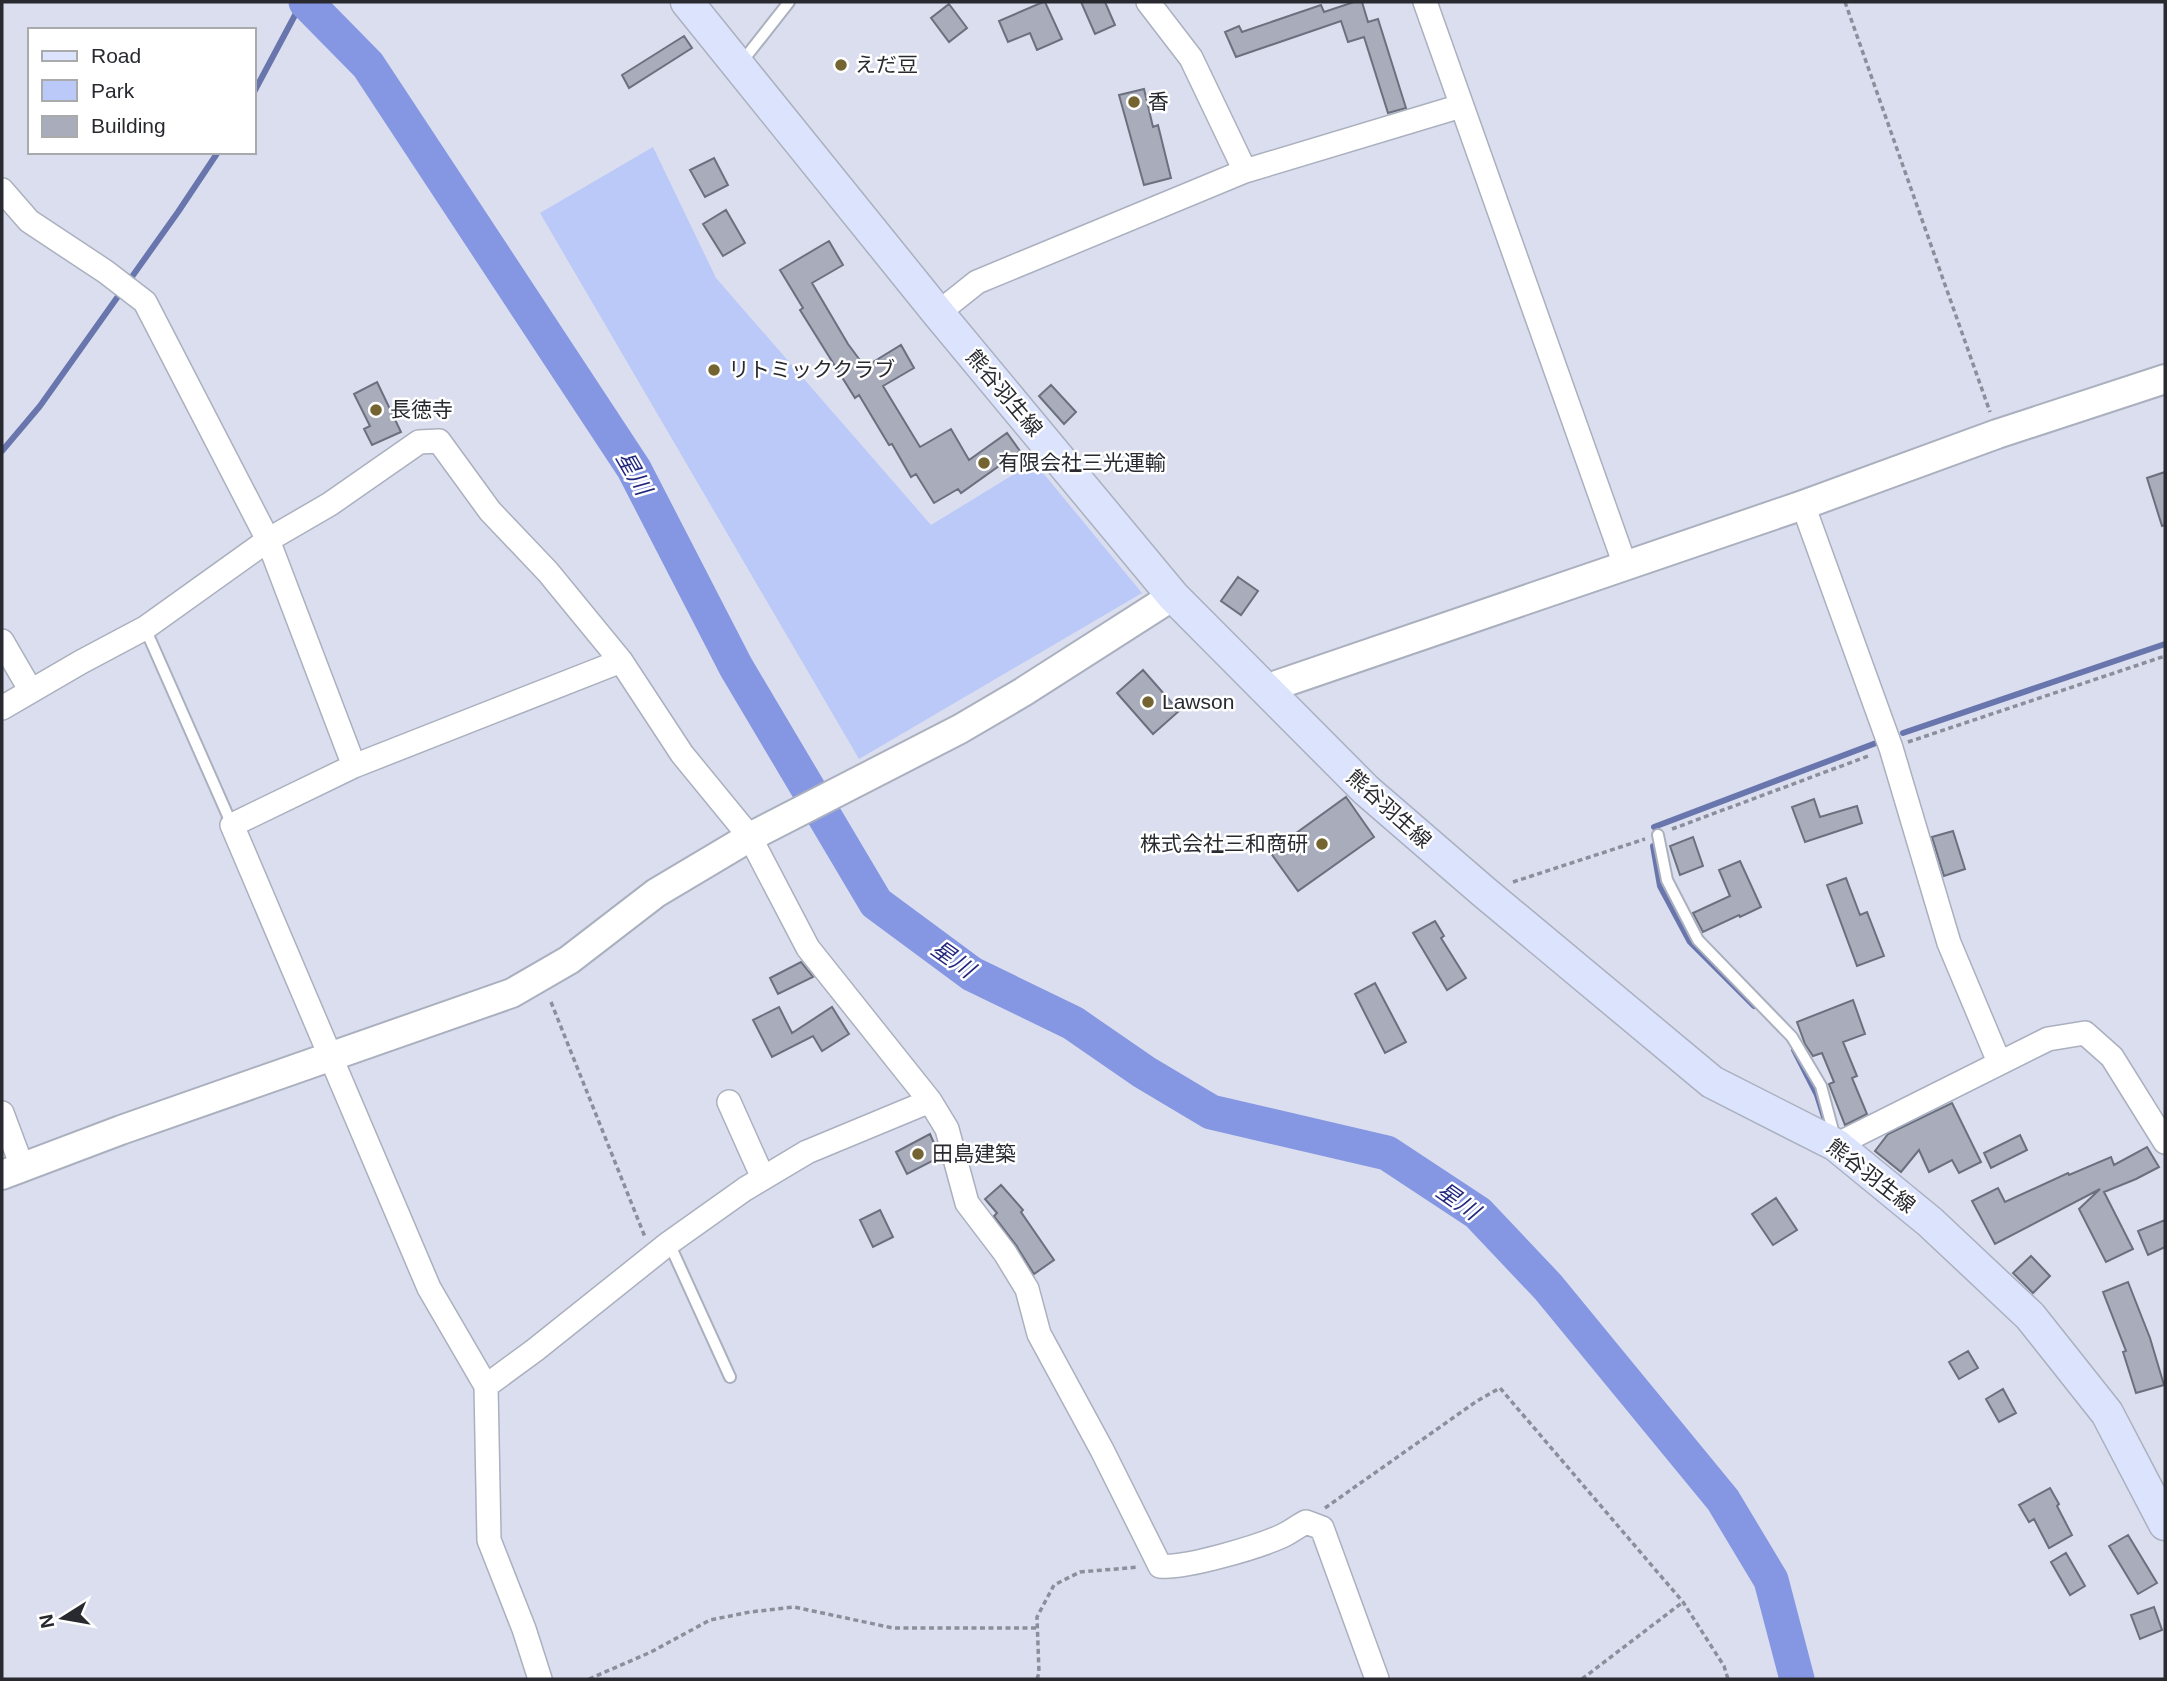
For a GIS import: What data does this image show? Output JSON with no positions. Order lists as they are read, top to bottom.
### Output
{
  "streets": {
    "main road": ["熊谷羽生線"]
  },
  "water": ["星川"],
  "places": [
    "えだ豆",
    "香",
    "リトミッククラブ",
    "長徳寺",
    "有限会社三光運輸",
    "Lawson",
    "株式会社三和商研",
    "田島建築"
  ],
  "legend": ["Road", "Park", "Building"],
  "north": "left"
}
